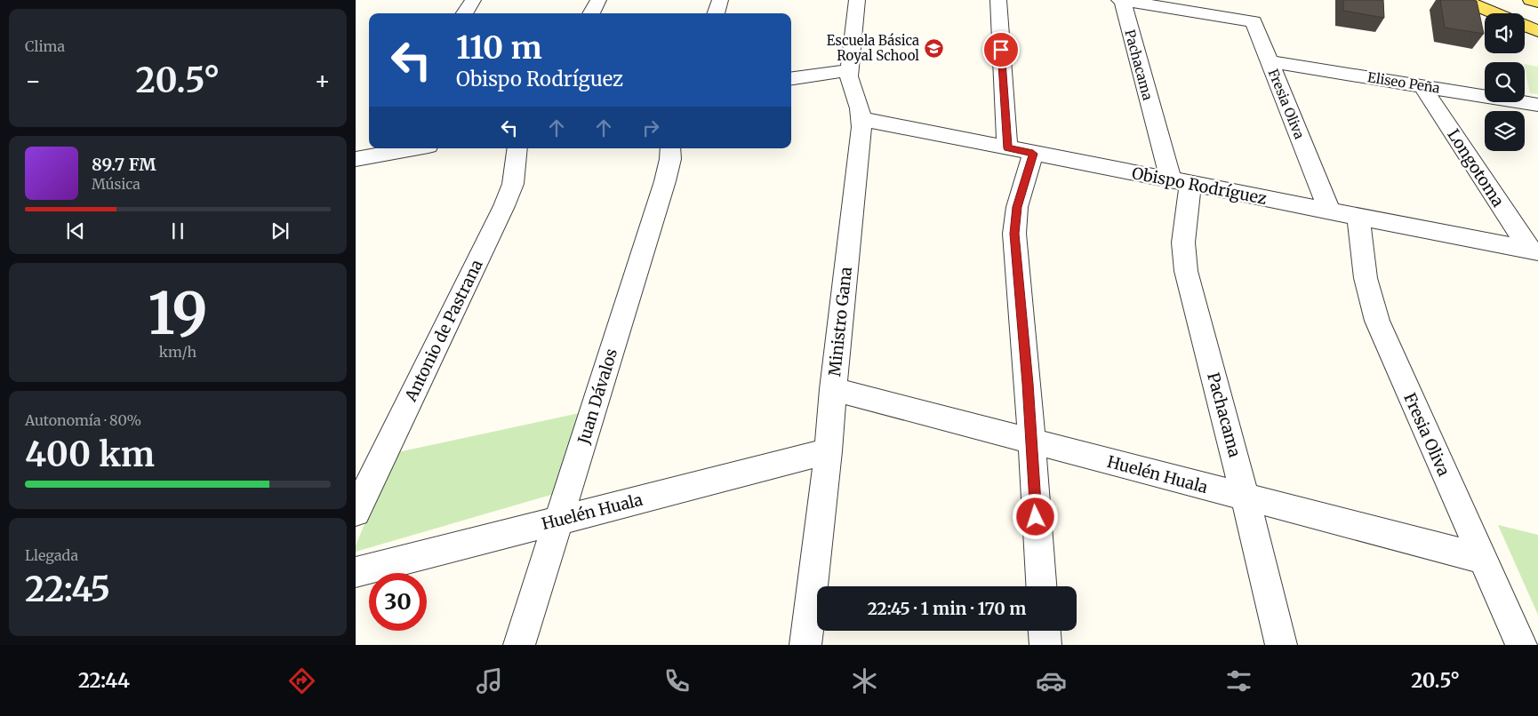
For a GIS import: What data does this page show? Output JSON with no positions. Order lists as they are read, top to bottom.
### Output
{
  "streets": {
    "street": [
      "Pachacama",
      "Eliseo Peña",
      "Fresia Oliva",
      "Longotoma",
      "Obispo Rodríguez",
      "Ministro Gana",
      "Antonio de Pastrana",
      "Juan Dávalos",
      "Huelén Huala"
    ]
  },
  "crossings": [
    ["Pachacama", "Fresia Oliva"],
    ["Pachacama", "Obispo Rodríguez"],
    ["Pachacama", "Huelén Huala"],
    ["Eliseo Peña", "Fresia Oliva"],
    ["Eliseo Peña", "Longotoma"],
    ["Fresia Oliva", "Obispo Rodríguez"],
    ["Fresia Oliva", "Huelén Huala"],
    ["Longotoma", "Obispo Rodríguez"],
    ["Obispo Rodríguez", "Ministro Gana"],
    ["Ministro Gana", "Huelén Huala"],
    ["Juan Dávalos", "Huelén Huala"]
  ],
  "places": {
    "school or university": ["Escuela Básica Royal School"]
  },
  "page": {
    "tile": [
      "Clima",
      ["19", "km/h"],
      ["Autonomía · 80%", "400 km"],
      ["Llegada", "22:45"]
    ],
    "turn": ["110 m", "Obispo Rodríguez"],
    "heat": ["−", "20.5°", "+"],
    "song": ["89.7 FM", "Música"],
    "limit": "30",
    "trip": "22:45 · 1 min · 170 m",
    "tabs": ["22:44", "20.5°"]
  }
}
